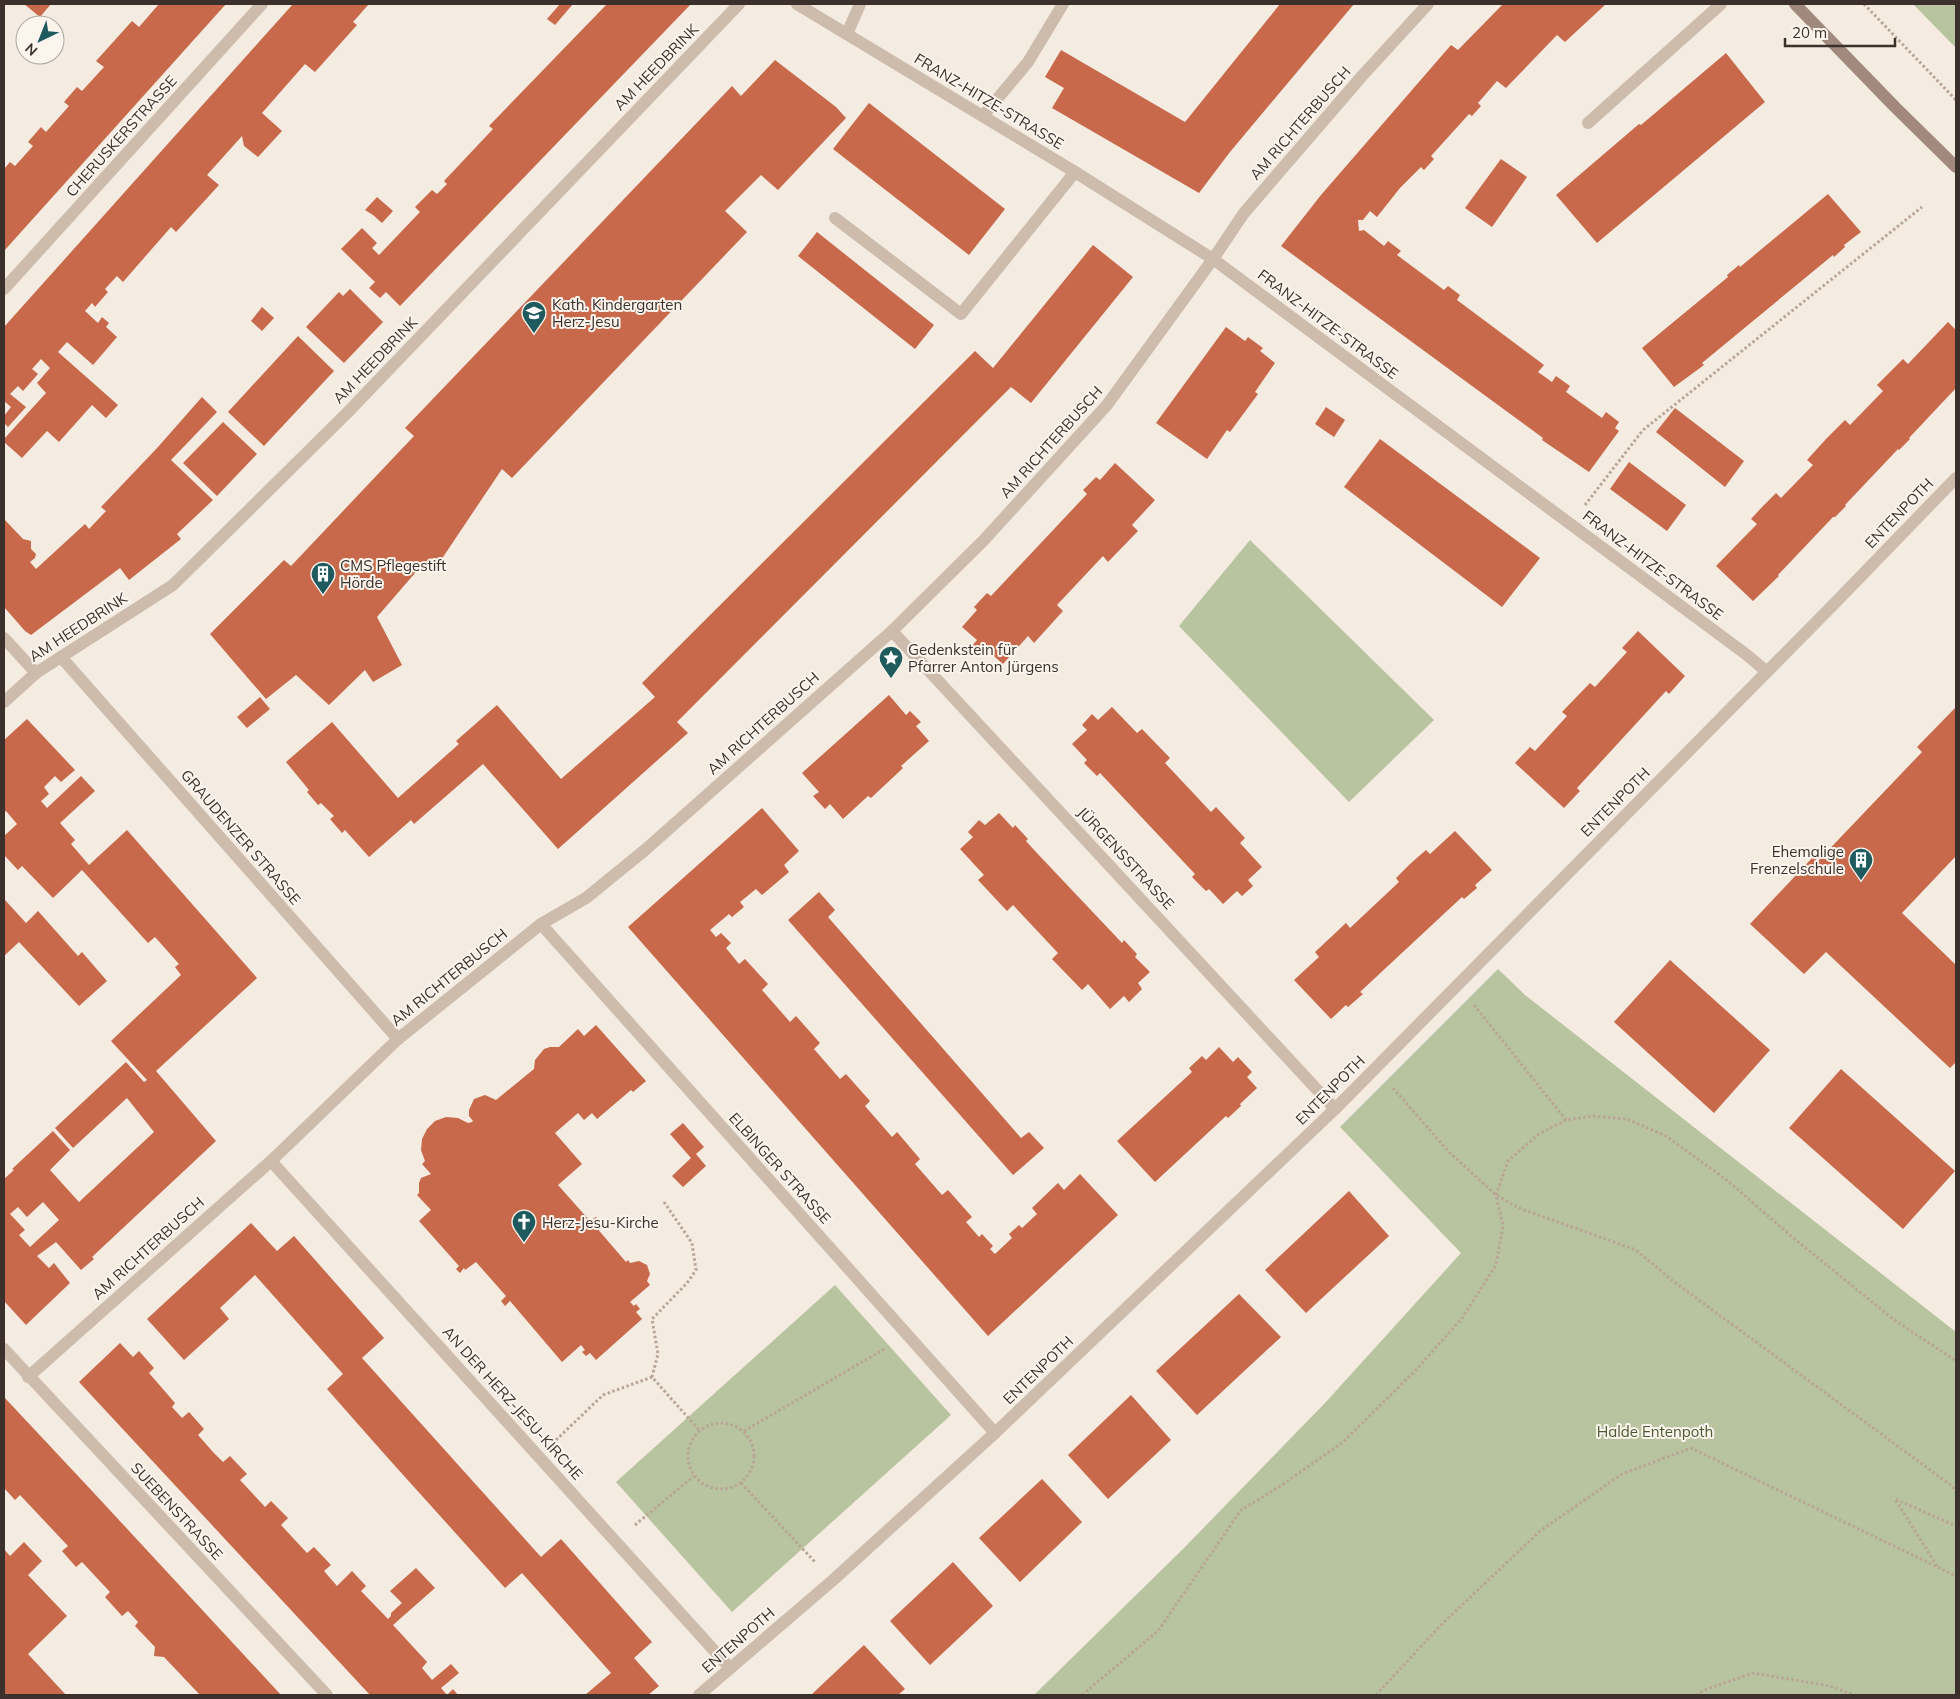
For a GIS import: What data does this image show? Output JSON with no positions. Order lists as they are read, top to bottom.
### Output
{
  "streets": {
    "street": [
      "AM HEEDBRINK",
      "FRANZ-HITZE-STRASSE",
      "AM RICHTERBUSCH",
      "CHERUSKERSTRASSE",
      "ENTENPOTH",
      "GRAUDENZER STRASSE",
      "JÜRGENSSTRASSE",
      "ELBINGER STRASSE",
      "AN DER HERZ-JESU-KIRCHE",
      "SUEBENSTRASSE"
    ]
  },
  "crossings": [
    ["AM HEEDBRINK", "GRAUDENZER STRASSE"],
    ["FRANZ-HITZE-STRASSE", "AM RICHTERBUSCH"],
    ["FRANZ-HITZE-STRASSE", "ENTENPOTH"],
    ["AM RICHTERBUSCH", "GRAUDENZER STRASSE"],
    ["AM RICHTERBUSCH", "JÜRGENSSTRASSE"],
    ["AM RICHTERBUSCH", "ELBINGER STRASSE"],
    ["AM RICHTERBUSCH", "AN DER HERZ-JESU-KIRCHE"],
    ["AM RICHTERBUSCH", "SUEBENSTRASSE"],
    ["ENTENPOTH", "JÜRGENSSTRASSE"],
    ["ENTENPOTH", "ELBINGER STRASSE"],
    ["ENTENPOTH", "AN DER HERZ-JESU-KIRCHE"]
  ],
  "parks": ["Halde Entenpoth"],
  "places": {
    "school or university": ["Kath. Kindergarten Herz-Jesu"],
    "building": ["CMS Pflegestift Hörde", "Ehemalige Frenzelschule"],
    "place": ["Gedenkstein für Pfarrer Anton Jürgens"],
    "church": ["Herz-Jesu-Kirche"]
  },
  "scale_bar": "20 m",
  "north": "bottom left"
}
